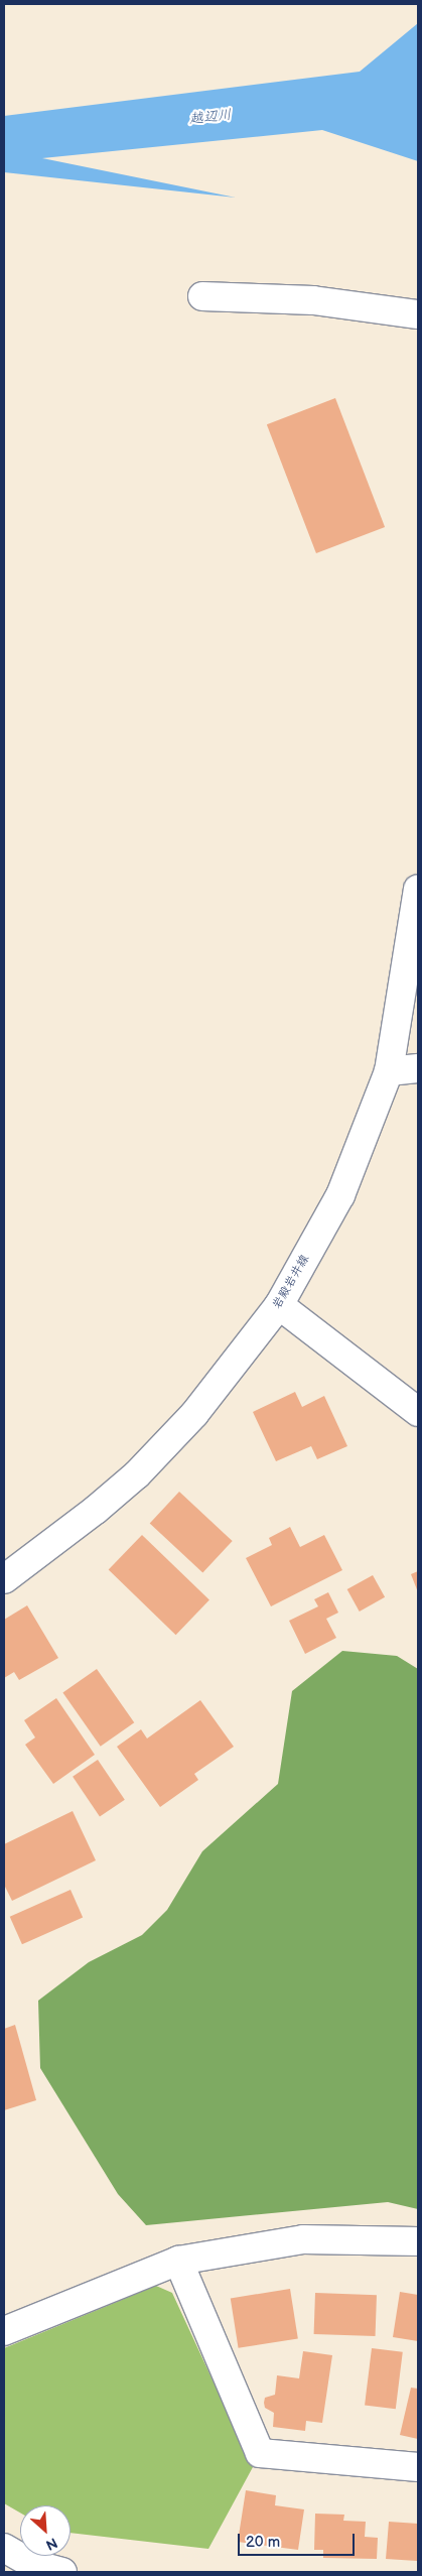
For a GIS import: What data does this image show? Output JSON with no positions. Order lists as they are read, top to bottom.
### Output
{
  "streets": {
    "street": ["岩殿岩井線"]
  },
  "water": ["越辺川"],
  "scale_bar": "20 m",
  "north": "bottom right"
}
